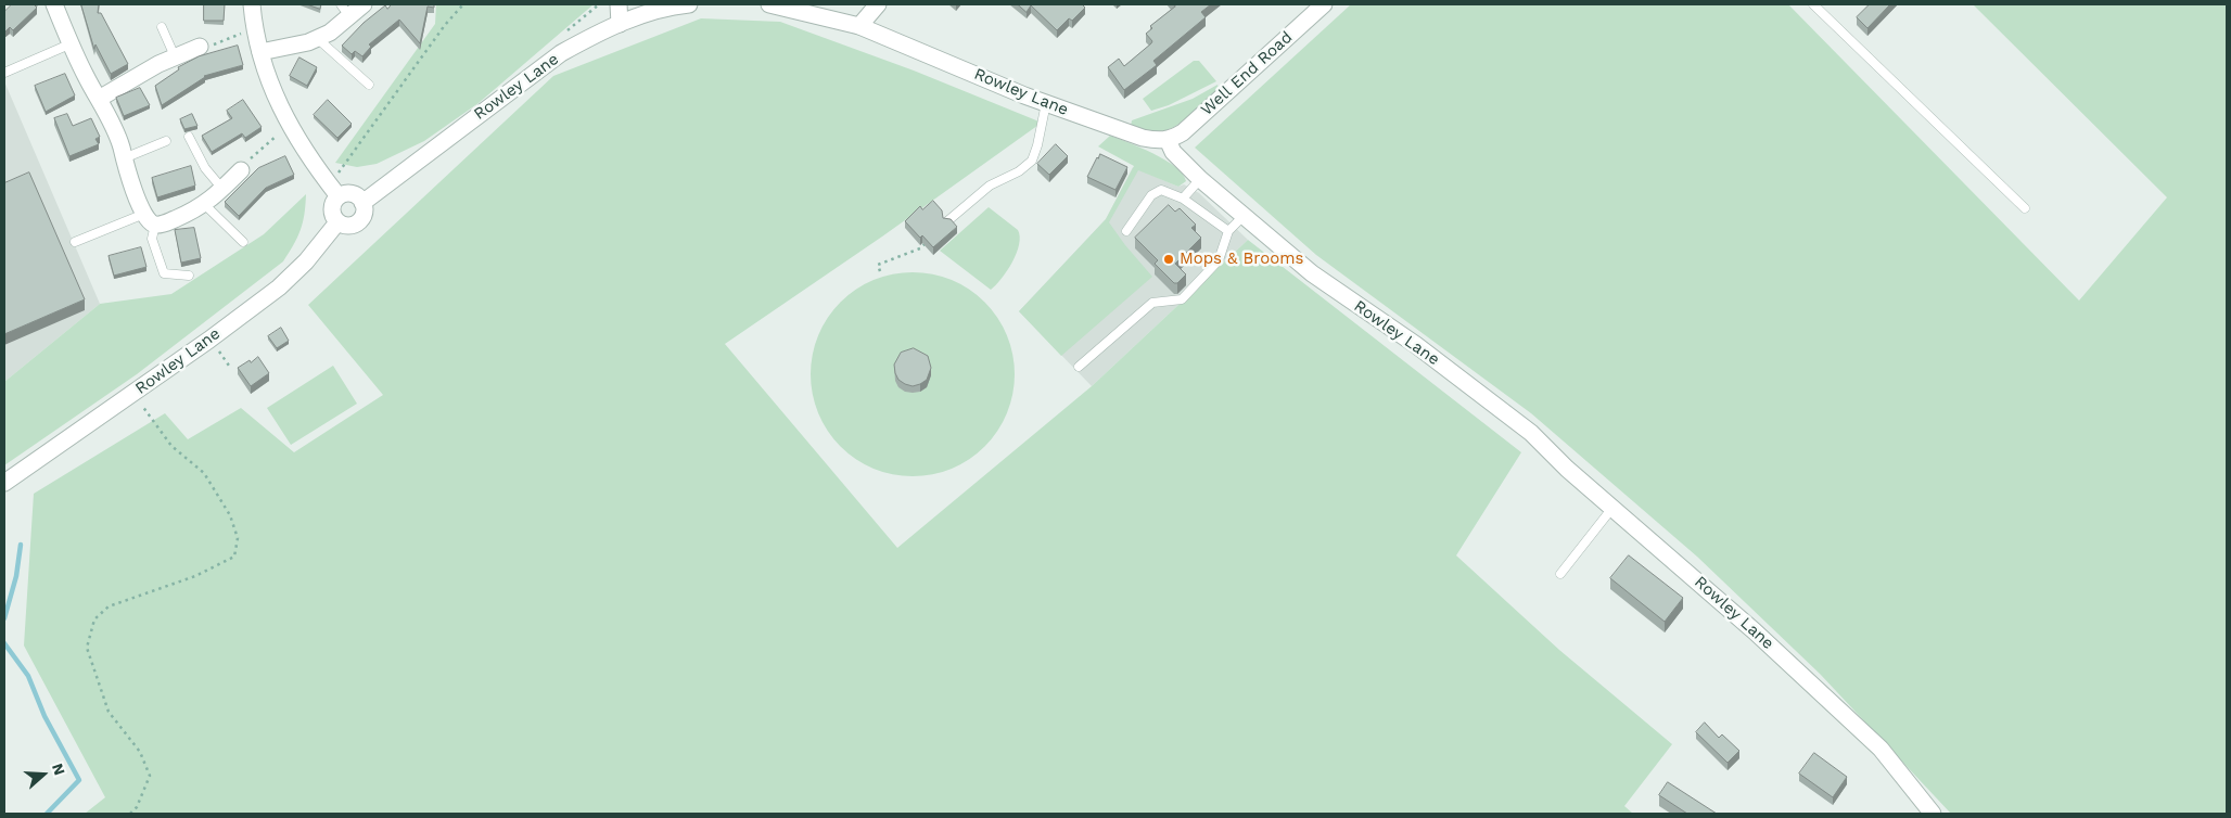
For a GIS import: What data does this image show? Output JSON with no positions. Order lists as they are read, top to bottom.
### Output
{
  "streets": {
    "street": ["Well End Road", "Rowley Lane"]
  },
  "crossings": [
    ["Well End Road", "Rowley Lane"]
  ],
  "places": ["Mops & Brooms"],
  "north": "right"
}
